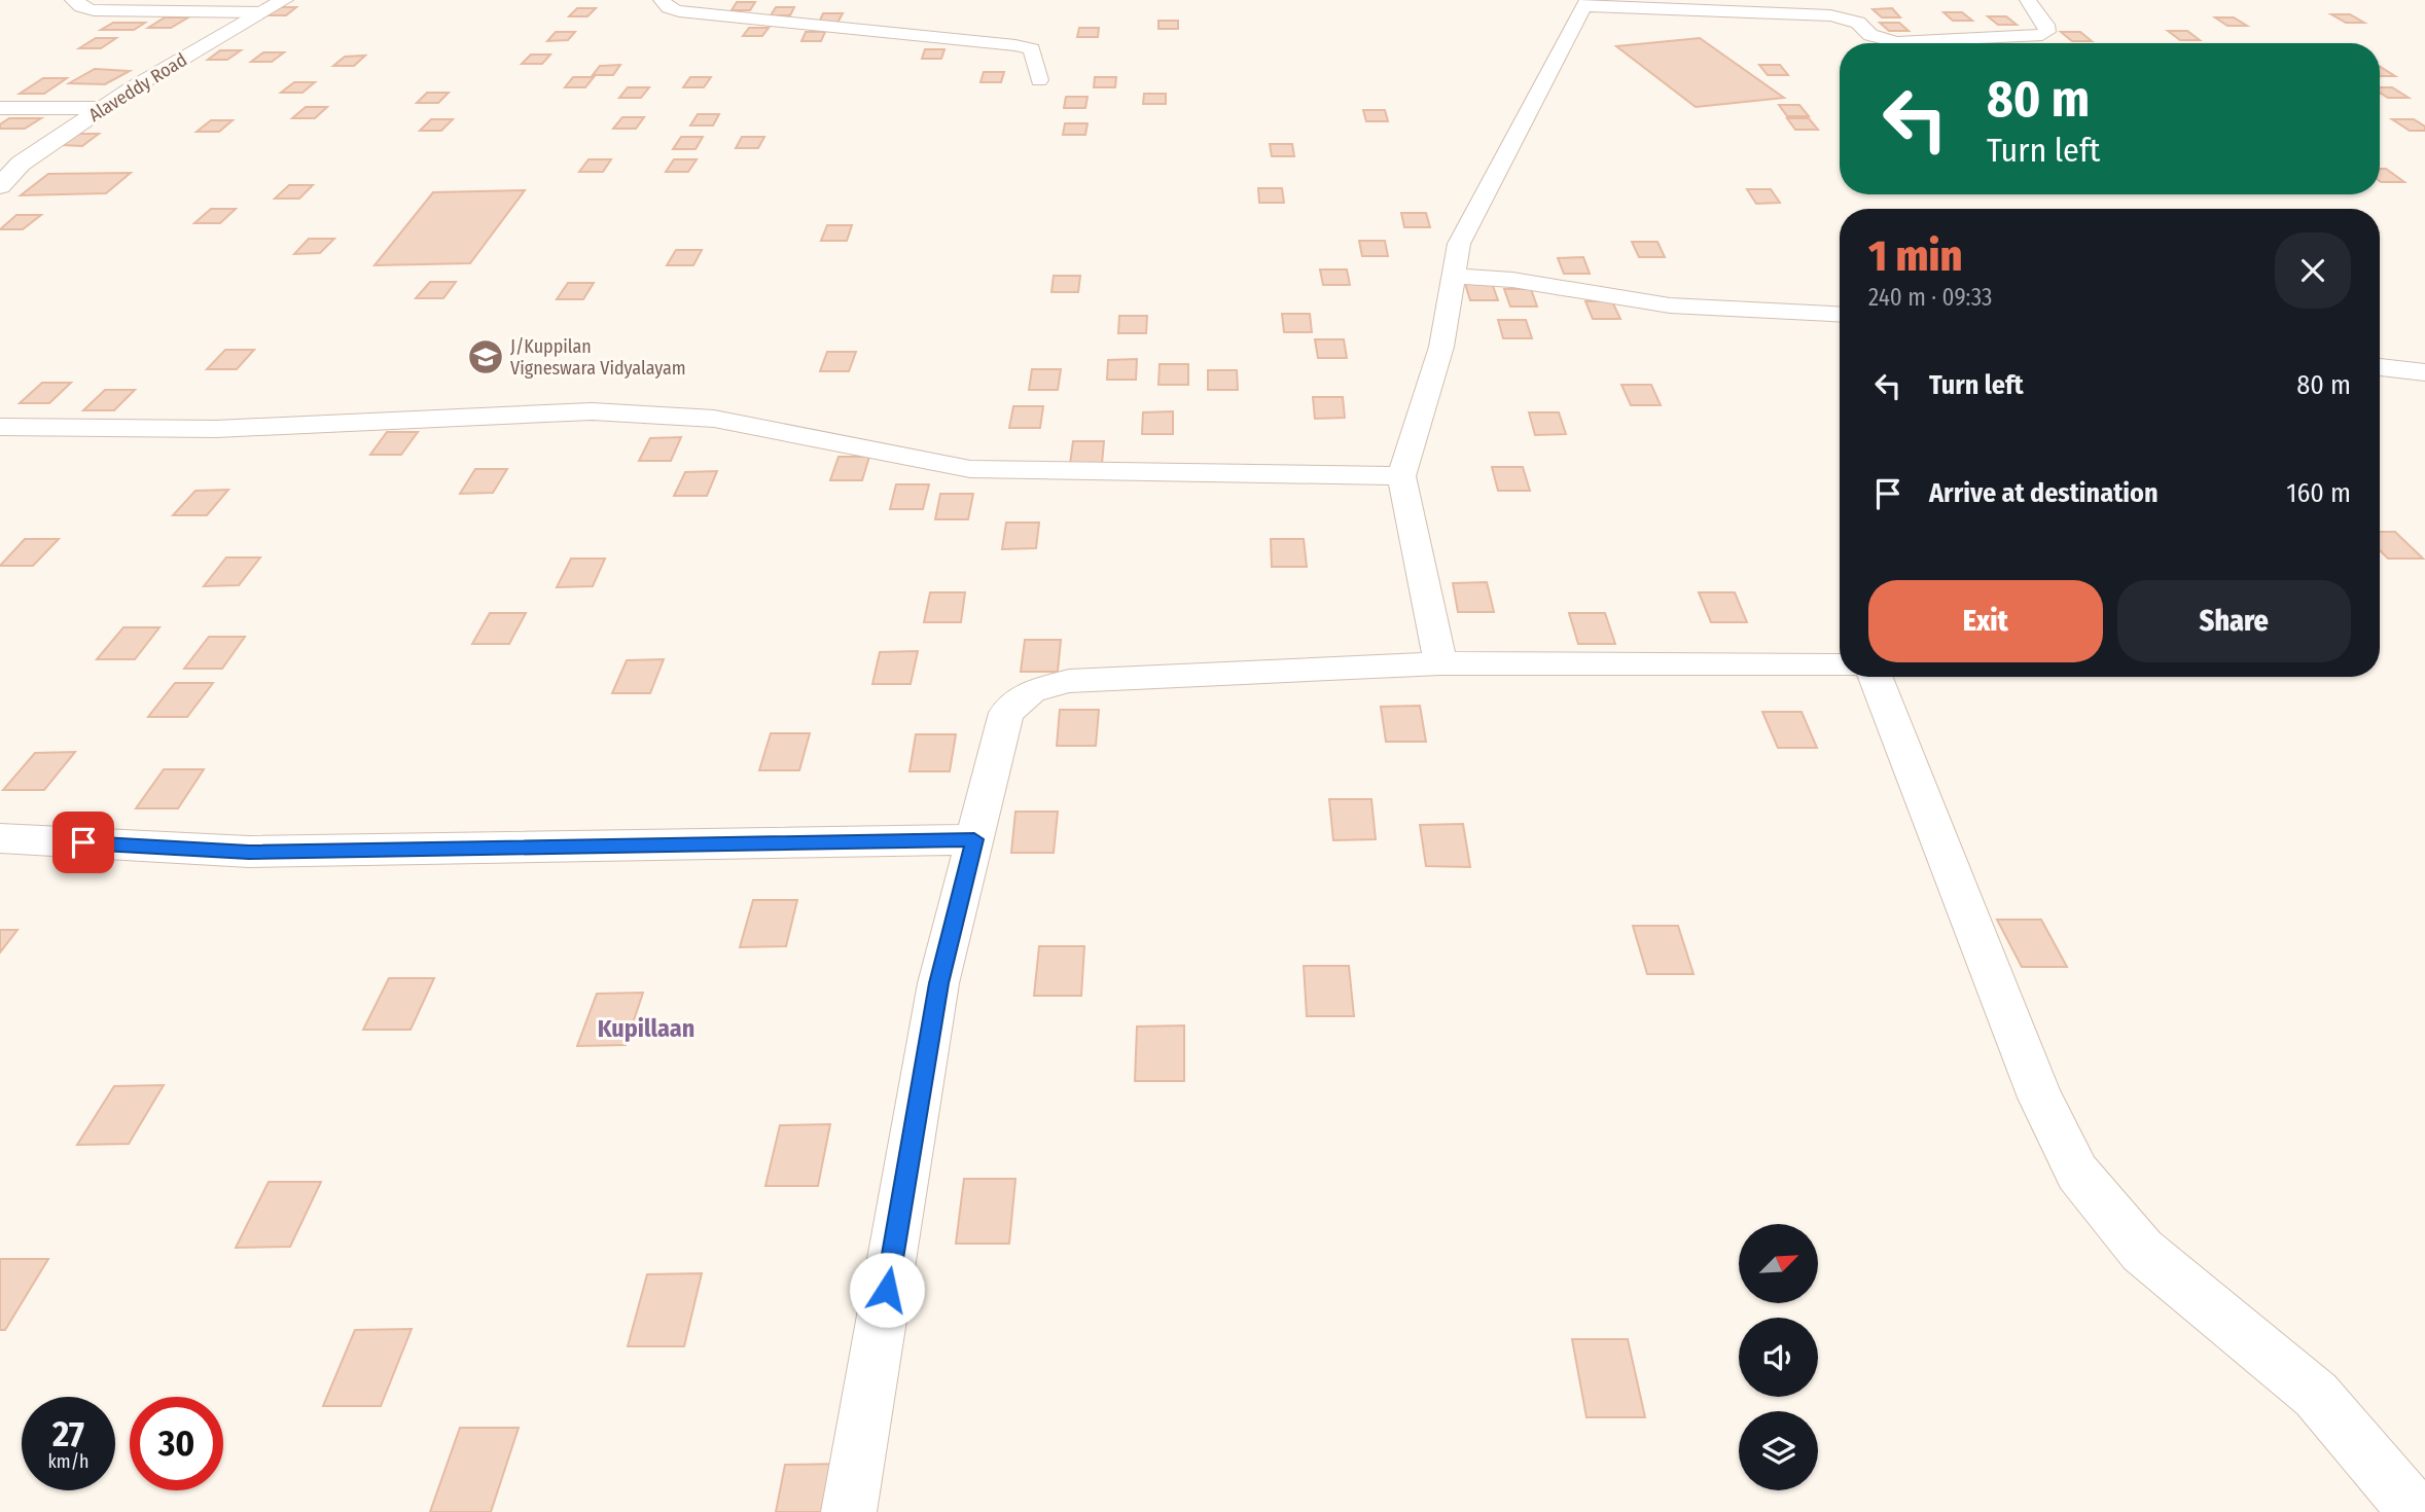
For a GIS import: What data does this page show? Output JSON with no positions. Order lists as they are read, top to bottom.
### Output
{
  "streets": {
    "street": ["Alaveddy Road"]
  },
  "districts": ["Kupillaan"],
  "places": {
    "school or university": ["J/Kuppilan Vigneswara Vidyalayam"]
  },
  "north": "top right",
  "page": {
    "turn": ["80 m", "Turn left"],
    "heading": ["1 min", "240 m · 09:33"],
    "list": [
      {
        "name": "Turn left",
        "value": "80 m"
      },
      {
        "name": "Arrive at destination",
        "value": "160 m"
      }
    ],
    "buttons": ["Exit", "Share"],
    "speed": "27 km/h",
    "limit": "30"
  }
}
